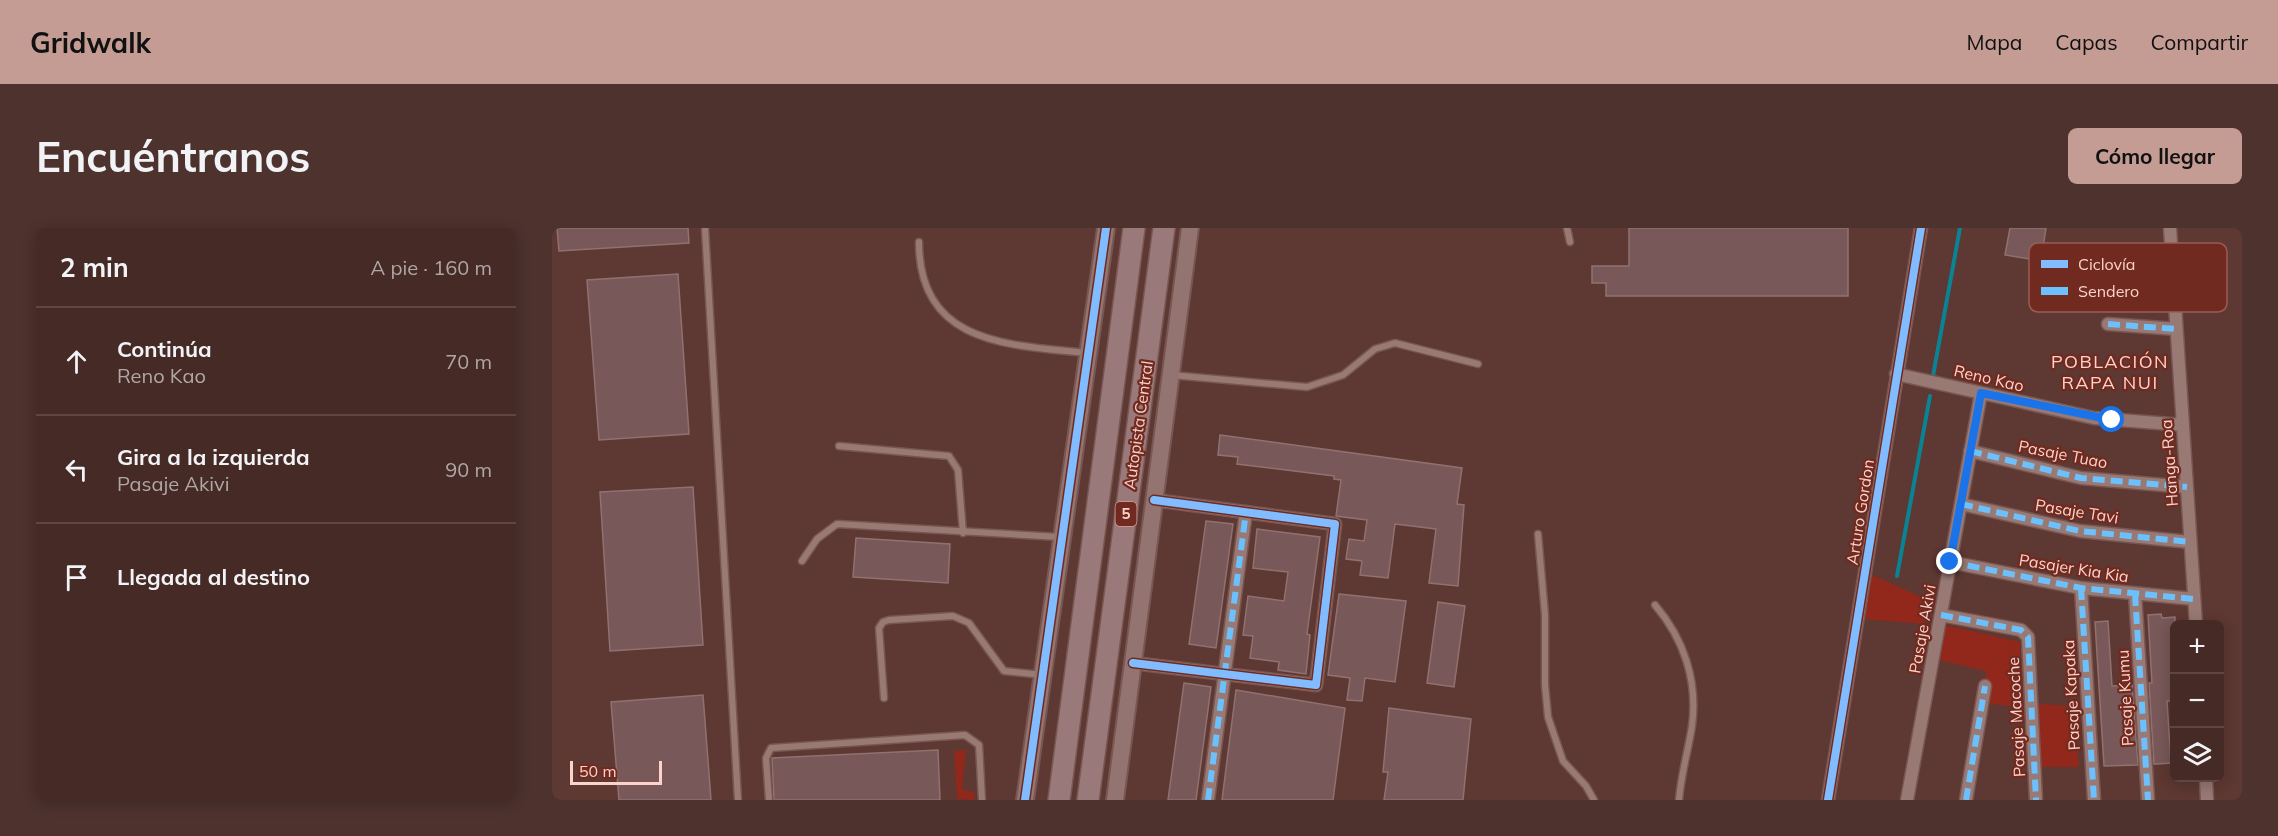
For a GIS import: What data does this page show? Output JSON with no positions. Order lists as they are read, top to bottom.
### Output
{
  "streets": {
    "highway": ["Autopista Central", "5"],
    "street": [
      "Reno Kao",
      "Pasaje Tuao",
      "Hanga-Roa",
      "Pasaje Tavi",
      "Arturo Gordon",
      "Pasajer Kia Kia",
      "Pasaje Akivi",
      "Pasaje Kapaka",
      "Pasaje Kumu",
      "Pasaje Macoche"
    ]
  },
  "crossings": [
    ["Reno Kao", "Hanga-Roa"],
    ["Reno Kao", "Arturo Gordon"],
    ["Reno Kao", "Pasaje Akivi"],
    ["Pasaje Tuao", "Hanga-Roa"],
    ["Pasaje Tuao", "Pasaje Akivi"],
    ["Hanga-Roa", "Pasaje Tavi"],
    ["Hanga-Roa", "Pasajer Kia Kia"],
    ["Pasaje Tavi", "Pasaje Akivi"],
    ["Pasajer Kia Kia", "Pasaje Akivi"],
    ["Pasajer Kia Kia", "Pasaje Kapaka"],
    ["Pasajer Kia Kia", "Pasaje Kumu"],
    ["Pasaje Akivi", "Pasaje Macoche"]
  ],
  "districts": ["POBLACIÓN RAPA NUI"],
  "legend": ["Ciclovía", "Sendero"],
  "scale_bar": "50 m",
  "page": {
    "header": "Gridwalk",
    "nav": ["Mapa", "Capas", "Compartir"],
    "buttons": "Cómo llegar",
    "title": "Encuéntranos",
    "heading": ["2 min", "A pie · 160 m"],
    "list": [
      ["Continúa", "Reno Kao", "70 m"],
      ["Gira a la izquierda", "Pasaje Akivi", "90 m"],
      "Llegada al destino"
    ],
    "map_buttons": ["+", "−"],
    "scale": "50 m"
  }
}
